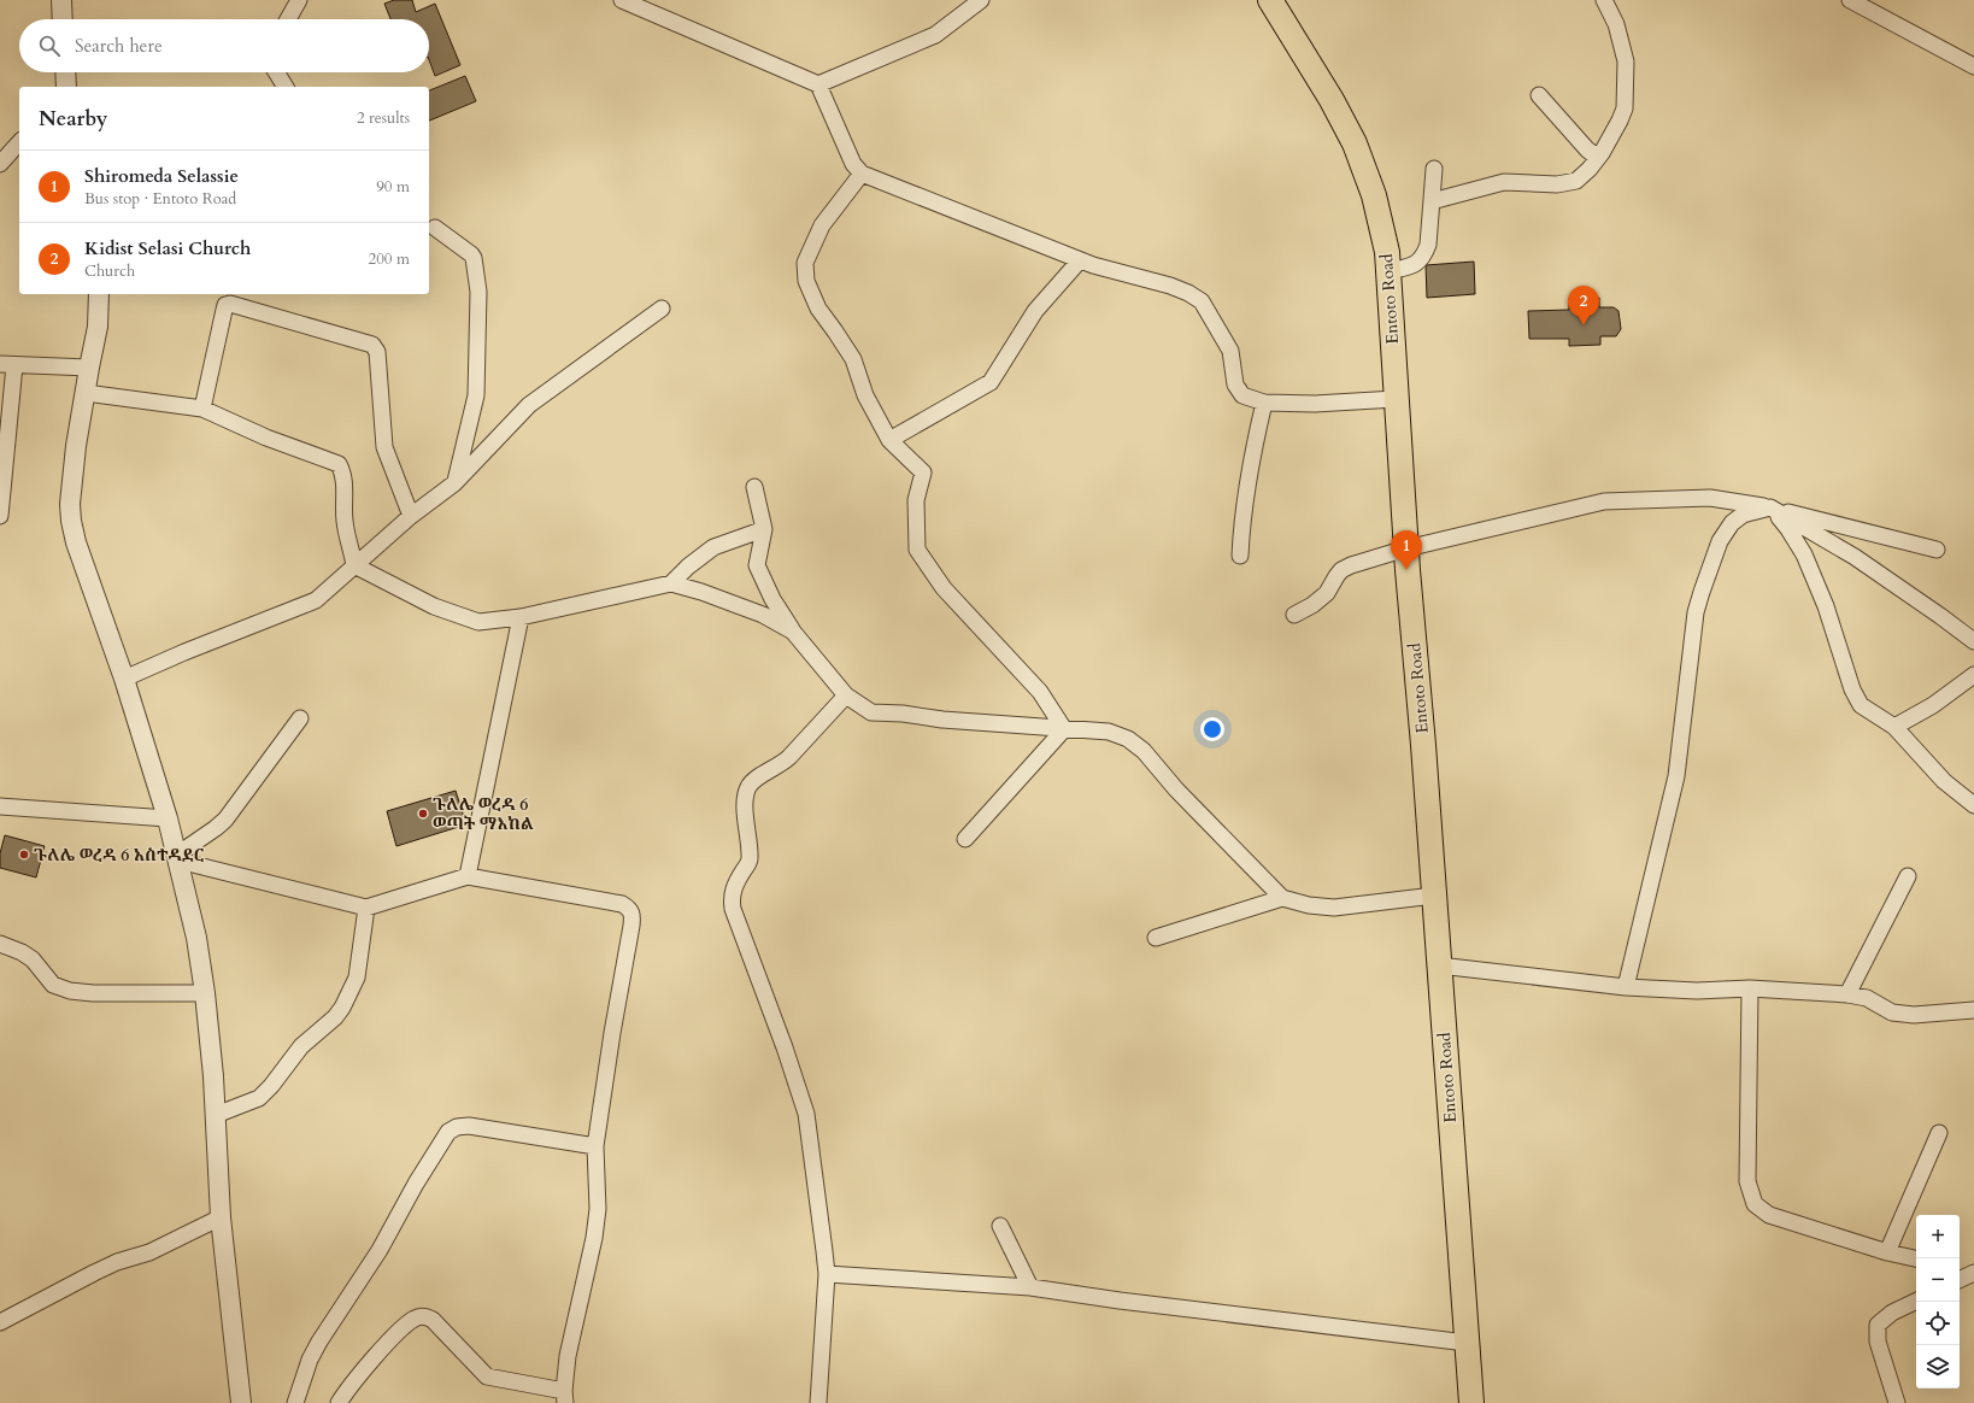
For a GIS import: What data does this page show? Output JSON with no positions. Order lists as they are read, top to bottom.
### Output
{
  "streets": {
    "main road": ["Entoto Road"]
  },
  "places": ["ጉለሌ ወረዳ 6 ወጣት ማእከል", "ጉለሌ ወረዳ 6 አስተዳደር"],
  "page": {
    "search": "Search here",
    "heading": ["Nearby", "2 results"],
    "list": [
      {
        "mark": "1",
        "name": "Shiromeda Selassie",
        "note": "Bus stop · Entoto Road",
        "value": "90 m"
      },
      {
        "mark": "2",
        "name": "Kidist Selasi Church",
        "note": "Church",
        "value": "200 m"
      }
    ],
    "pins": ["2", "1"],
    "map_buttons": ["+", "−"]
  }
}
